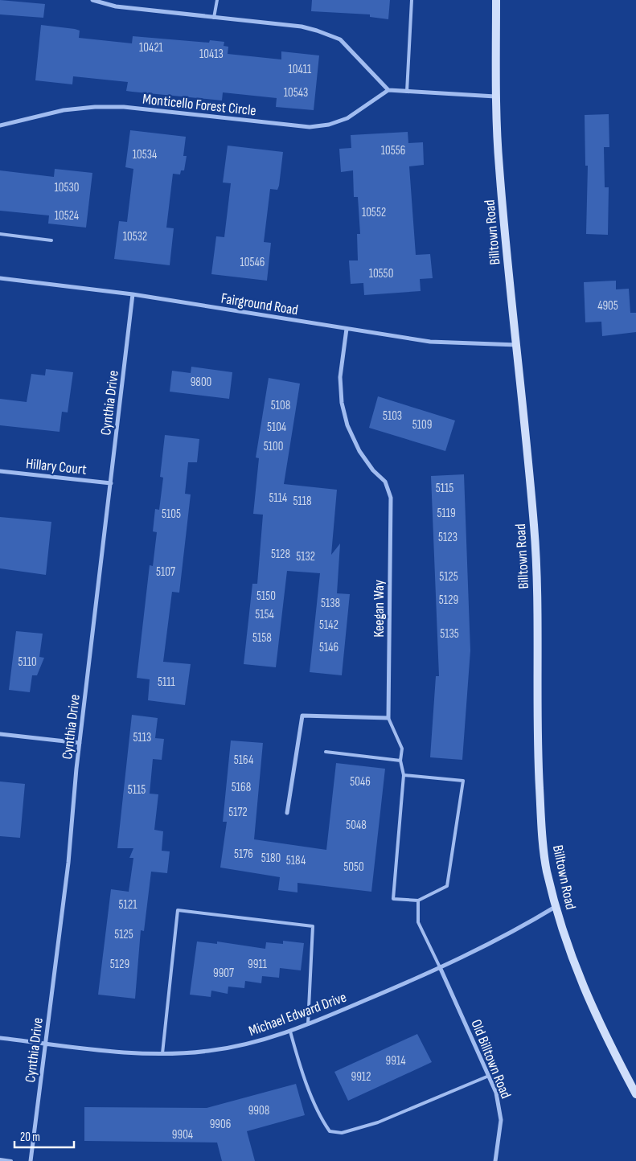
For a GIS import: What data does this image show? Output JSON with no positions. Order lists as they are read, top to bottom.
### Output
{
  "streets": {
    "main road": ["Billtown Road"],
    "street": [
      "Monticello Forest Circle",
      "Fairground Road",
      "Cynthia Drive",
      "Hillary Court",
      "Keegan Way",
      "Michael Edward Drive",
      "Old Billtown Road"
    ]
  },
  "crossings": [
    ["Billtown Road", "Fairground Road"],
    ["Billtown Road", "Michael Edward Drive"],
    ["Fairground Road", "Cynthia Drive"],
    ["Fairground Road", "Keegan Way"],
    ["Cynthia Drive", "Hillary Court"],
    ["Cynthia Drive", "Michael Edward Drive"],
    ["Michael Edward Drive", "Old Billtown Road"]
  ],
  "house_numbers": [
    "10421",
    "10413",
    "10411",
    "10543",
    "10556",
    "10534",
    "10530",
    "10552",
    "10524",
    "10532",
    "10546",
    "10550",
    "4905",
    "9800",
    "5108",
    "5103",
    "5109",
    "5104",
    "5100",
    "5115",
    "5114",
    "5118",
    "5119",
    "5105",
    "5123",
    "5128",
    "5132",
    "5107",
    "5125",
    "5150",
    "5129",
    "5138",
    "5154",
    "5142",
    "5135",
    "5158",
    "5146",
    "5110",
    "5111",
    "5113",
    "5164",
    "5046",
    "5168",
    "5115",
    "5172",
    "5048",
    "5176",
    "5180",
    "5184",
    "5050",
    "5121",
    "5125",
    "5129",
    "9911",
    "9907",
    "9914",
    "9912",
    "9908",
    "9906",
    "9904"
  ],
  "scale_bar": "20 m"
}
